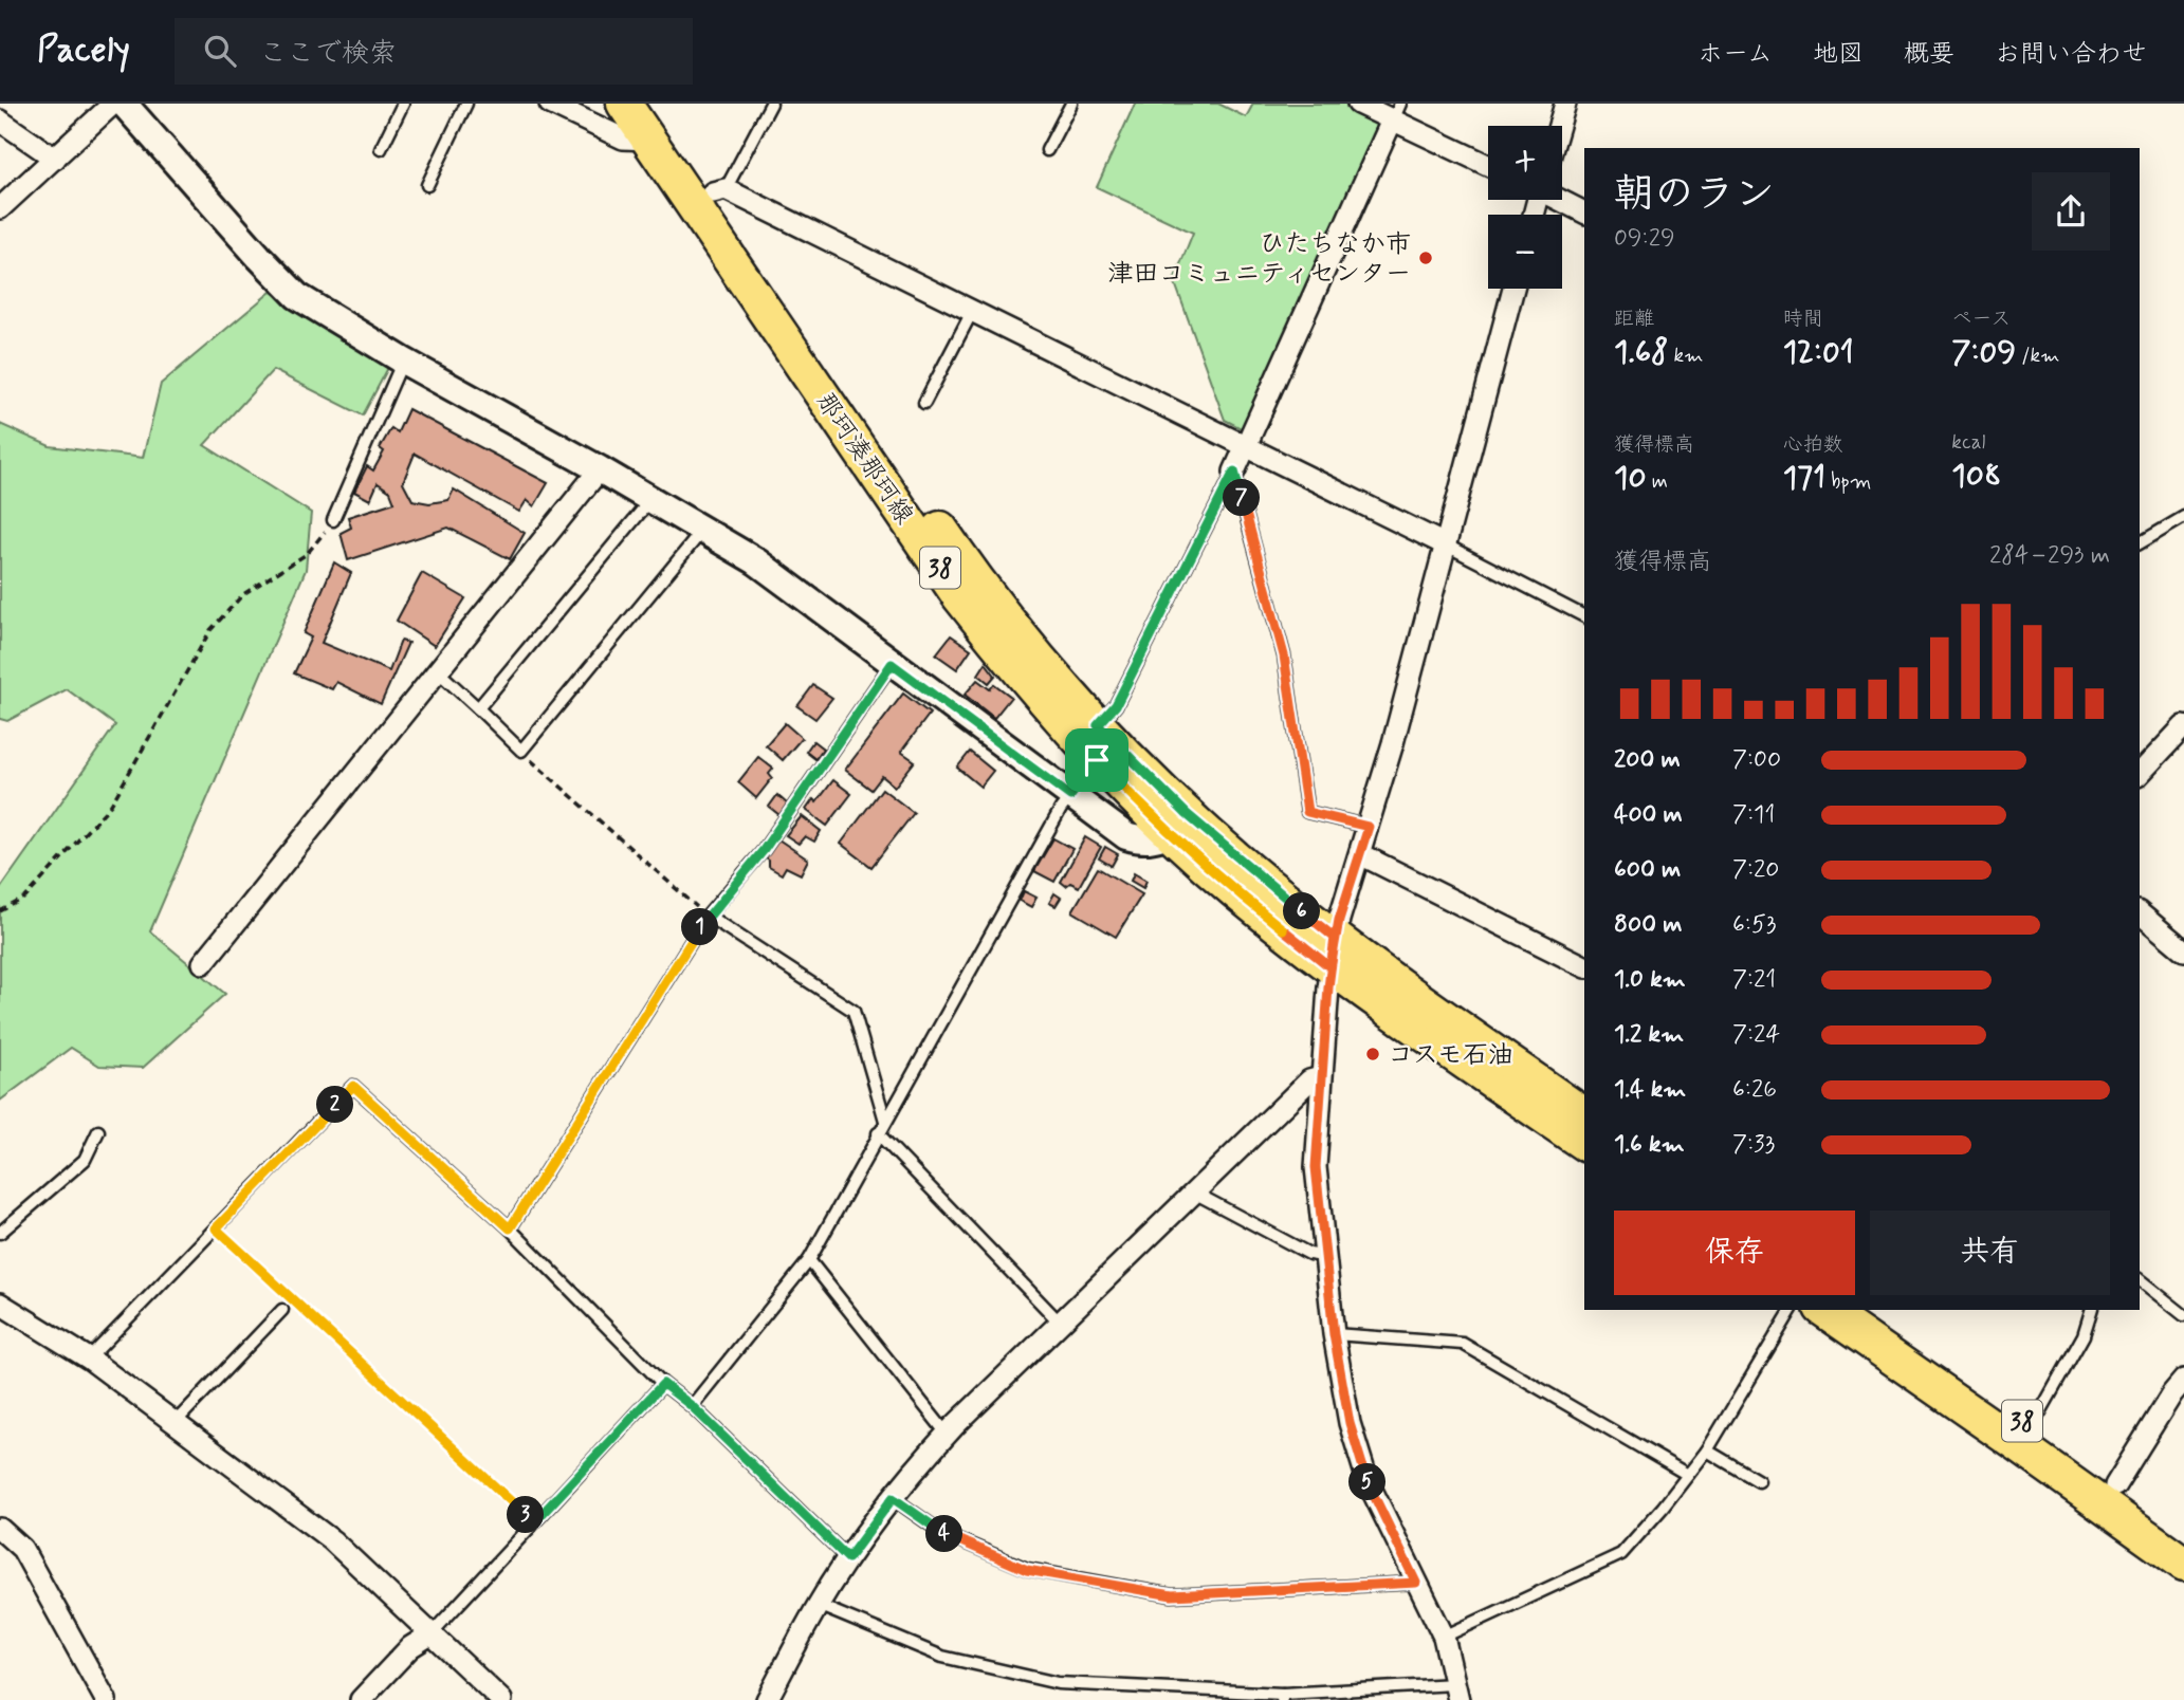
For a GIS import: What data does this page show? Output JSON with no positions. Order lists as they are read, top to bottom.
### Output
{
  "streets": {
    "main road": ["那珂湊那珂線", "38"]
  },
  "places": ["ひたちなか市 津田コミュニティセンター", "コスモ石油"],
  "page": {
    "header": "Pacely",
    "search": "ここで検索",
    "nav": [
      "ホーム",
      "地図",
      "概要",
      "お問い合わせ"
    ],
    "map_buttons": ["+", "−"],
    "heading": ["朝のラン", "09:29"],
    "stats": [
      ["距離", "1.68 km"],
      ["時間", "12:01"],
      ["ペース", "7:09 /km"],
      ["獲得標高", "10 m"],
      ["心拍数", "171 bpm"],
      ["kcal", "108"]
    ],
    "pins": [
      "7",
      "6",
      "1",
      "2",
      "5",
      "3",
      "4"
    ],
    "chart": ["獲得標高", "284–293 m"],
    "list": [
      {
        "name": "200 m",
        "note": "7:00"
      },
      {
        "name": "400 m",
        "note": "7:11"
      },
      {
        "name": "600 m",
        "note": "7:20"
      },
      {
        "name": "800 m",
        "note": "6:53"
      },
      {
        "name": "1.0 km",
        "note": "7:21"
      },
      {
        "name": "1.2 km",
        "note": "7:24"
      },
      {
        "name": "1.4 km",
        "note": "6:26"
      },
      {
        "name": "1.6 km",
        "note": "7:33"
      }
    ],
    "buttons": ["保存", "共有"]
  }
}
